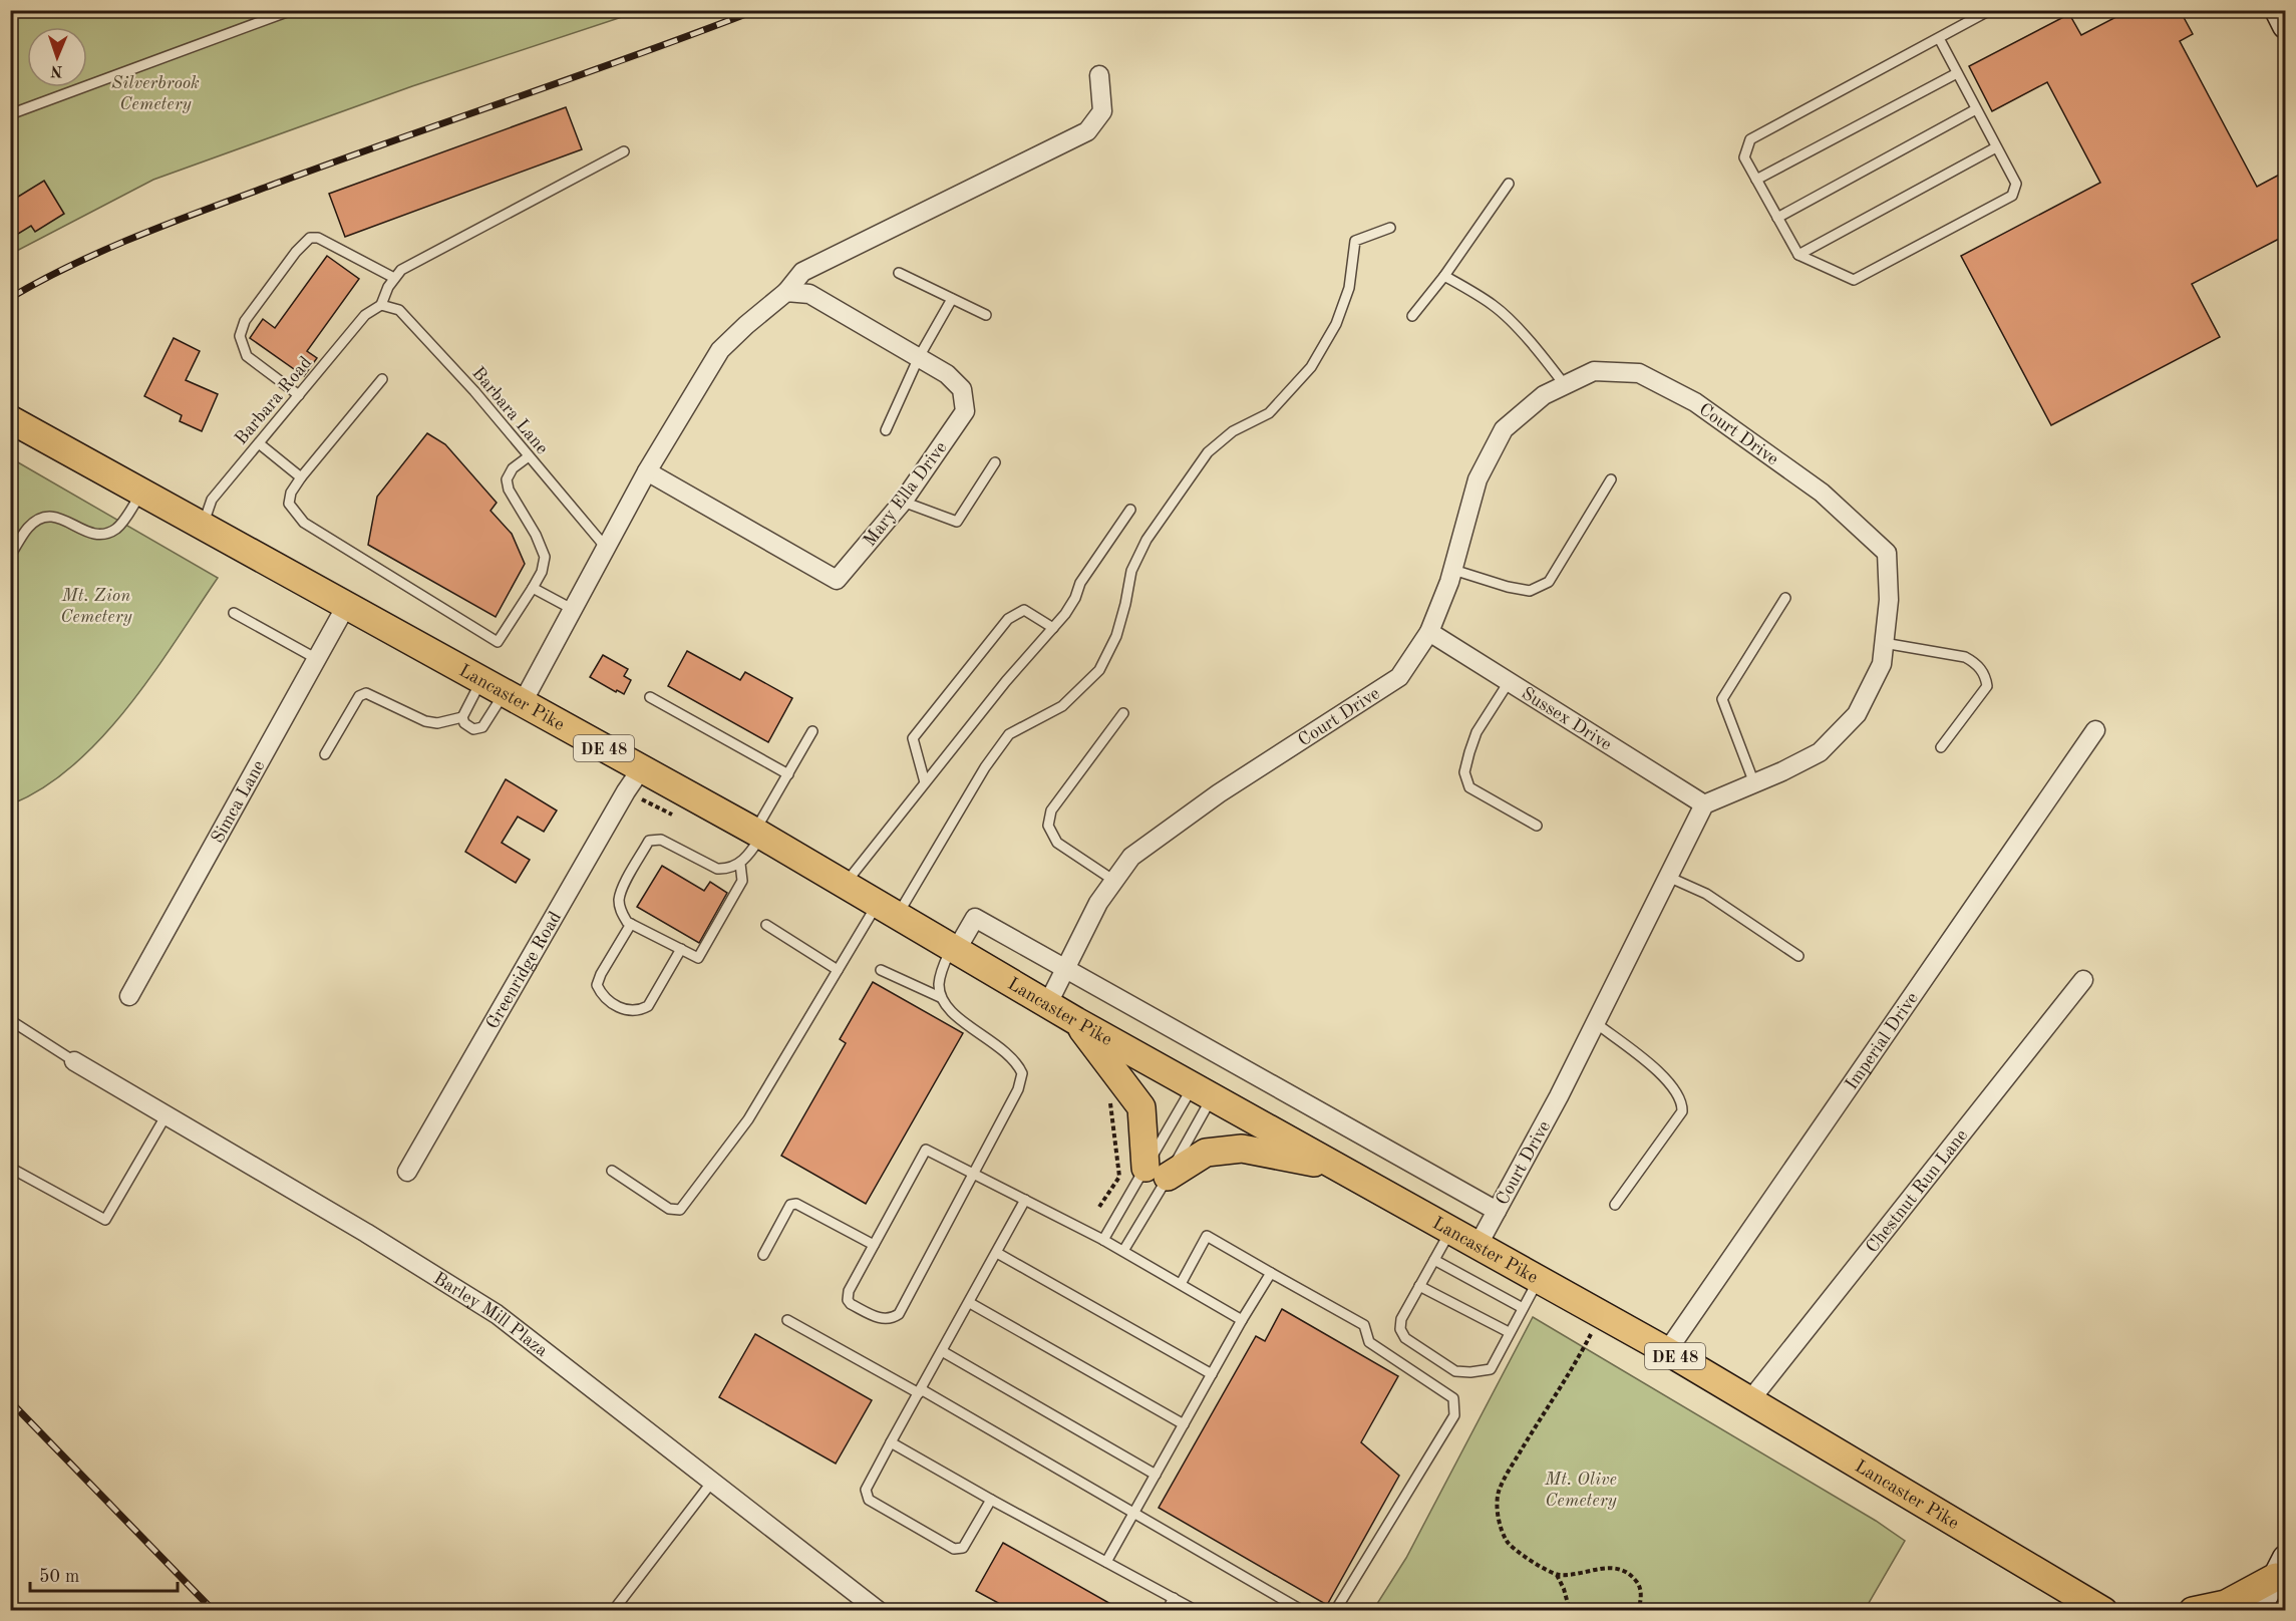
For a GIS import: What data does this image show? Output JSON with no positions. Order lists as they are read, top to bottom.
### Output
{
  "streets": {
    "main road": ["Lancaster Pike", "DE 48"],
    "street": [
      "Court Drive",
      "Mary Ella Drive",
      "Sussex Drive",
      "Simca Lane",
      "Greenridge Road",
      "Imperial Drive",
      "Chestnut Run Lane",
      "Barley Mill Plaza"
    ],
    "lane": ["Barbara Road", "Barbara Lane"]
  },
  "crossings": [
    ["Barbara Road", "Barbara Lane"],
    ["Barbara Road", "Lancaster Pike"],
    ["Court Drive", "Lancaster Pike"],
    ["Court Drive", "Sussex Drive"],
    ["Lancaster Pike", "Simca Lane"],
    ["Lancaster Pike", "Greenridge Road"],
    ["Lancaster Pike", "Imperial Drive"],
    ["Lancaster Pike", "Chestnut Run Lane"]
  ],
  "parks": ["Silverbrook Cemetery", "Mt. Zion Cemetery", "Mt. Olive Cemetery"],
  "scale_bar": "50 m",
  "north": "bottom"
}
